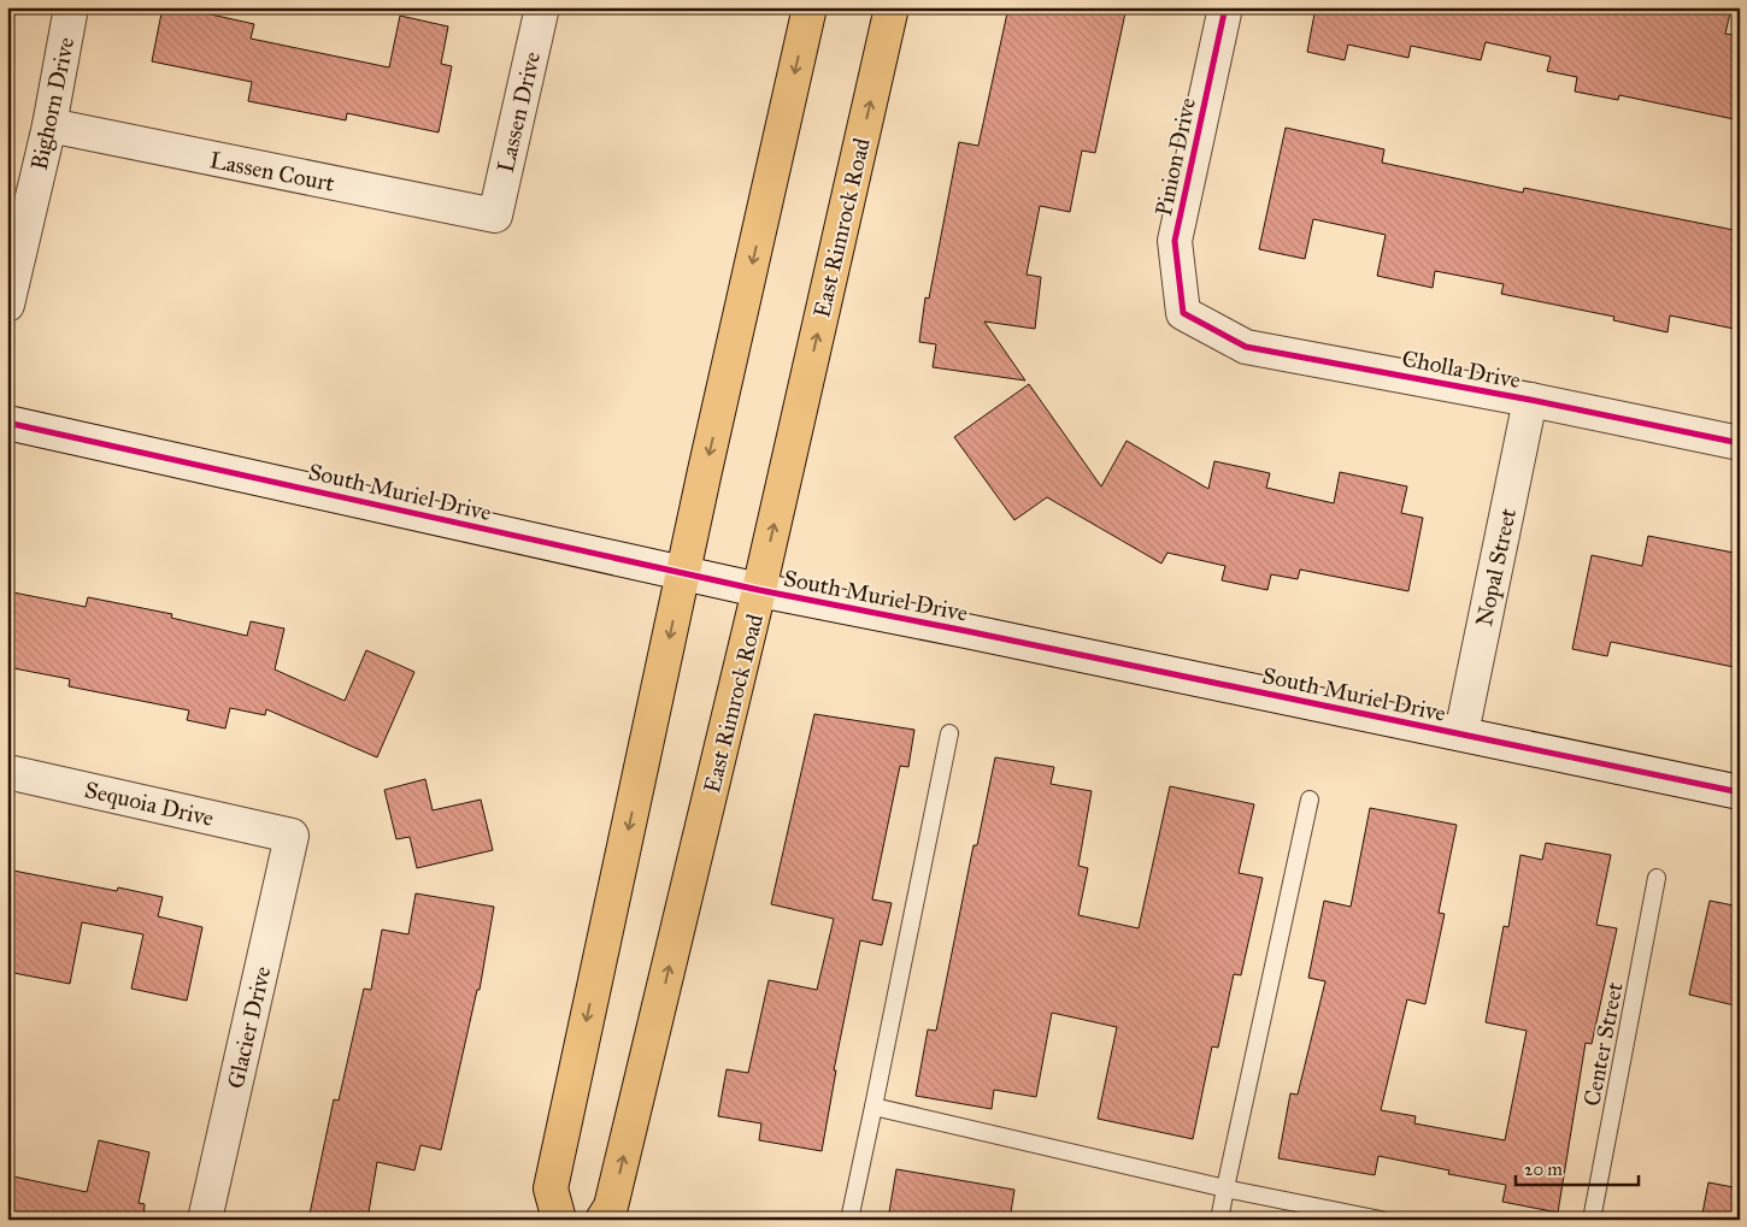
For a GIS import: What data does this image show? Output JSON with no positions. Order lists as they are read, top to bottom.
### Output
{
  "streets": {
    "main road": ["East Rimrock Road"],
    "street": [
      "Bighorn Drive",
      "Lassen Drive",
      "Pinion Drive",
      "Lassen Court",
      "Cholla Drive",
      "South Muriel Drive",
      "Nopal Street",
      "Sequoia Drive",
      "Glacier Drive"
    ],
    "lane": ["Center Street"]
  },
  "crossings": [
    ["Bighorn Drive", "Lassen Court"],
    ["Lassen Drive", "Lassen Court"],
    ["Pinion Drive", "Cholla Drive"],
    ["East Rimrock Road", "South Muriel Drive"],
    ["Cholla Drive", "Nopal Street"],
    ["South Muriel Drive", "Nopal Street"],
    ["Sequoia Drive", "Glacier Drive"]
  ],
  "scale_bar": "20 m"
}
